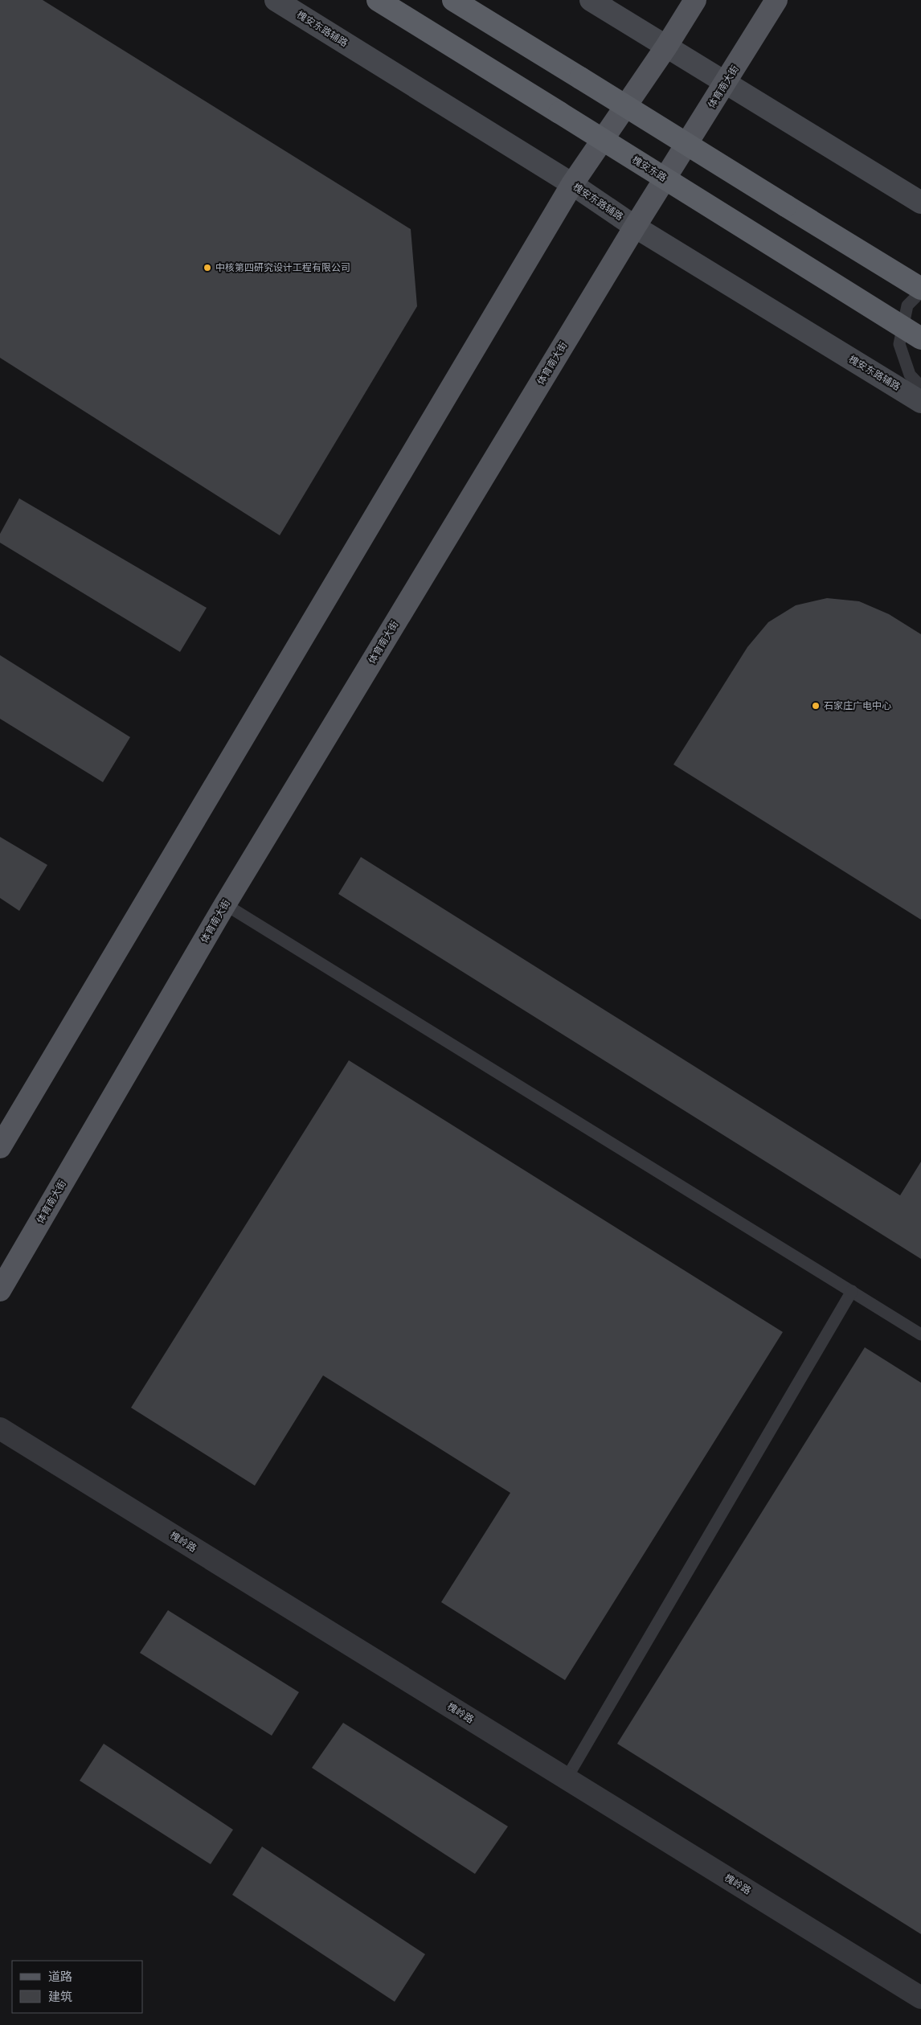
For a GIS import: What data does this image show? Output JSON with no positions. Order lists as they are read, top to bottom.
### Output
{
  "streets": {
    "highway": ["槐安东路"],
    "main road": ["槐安东路辅路", "体育南大街"],
    "street": ["槐岭路"]
  },
  "crossings": [
    ["槐安东路辅路", "体育南大街"]
  ],
  "places": ["中核第四研究设计工程有限公司", "石家庄广电中心"],
  "legend": ["道路", "建筑"]
}
